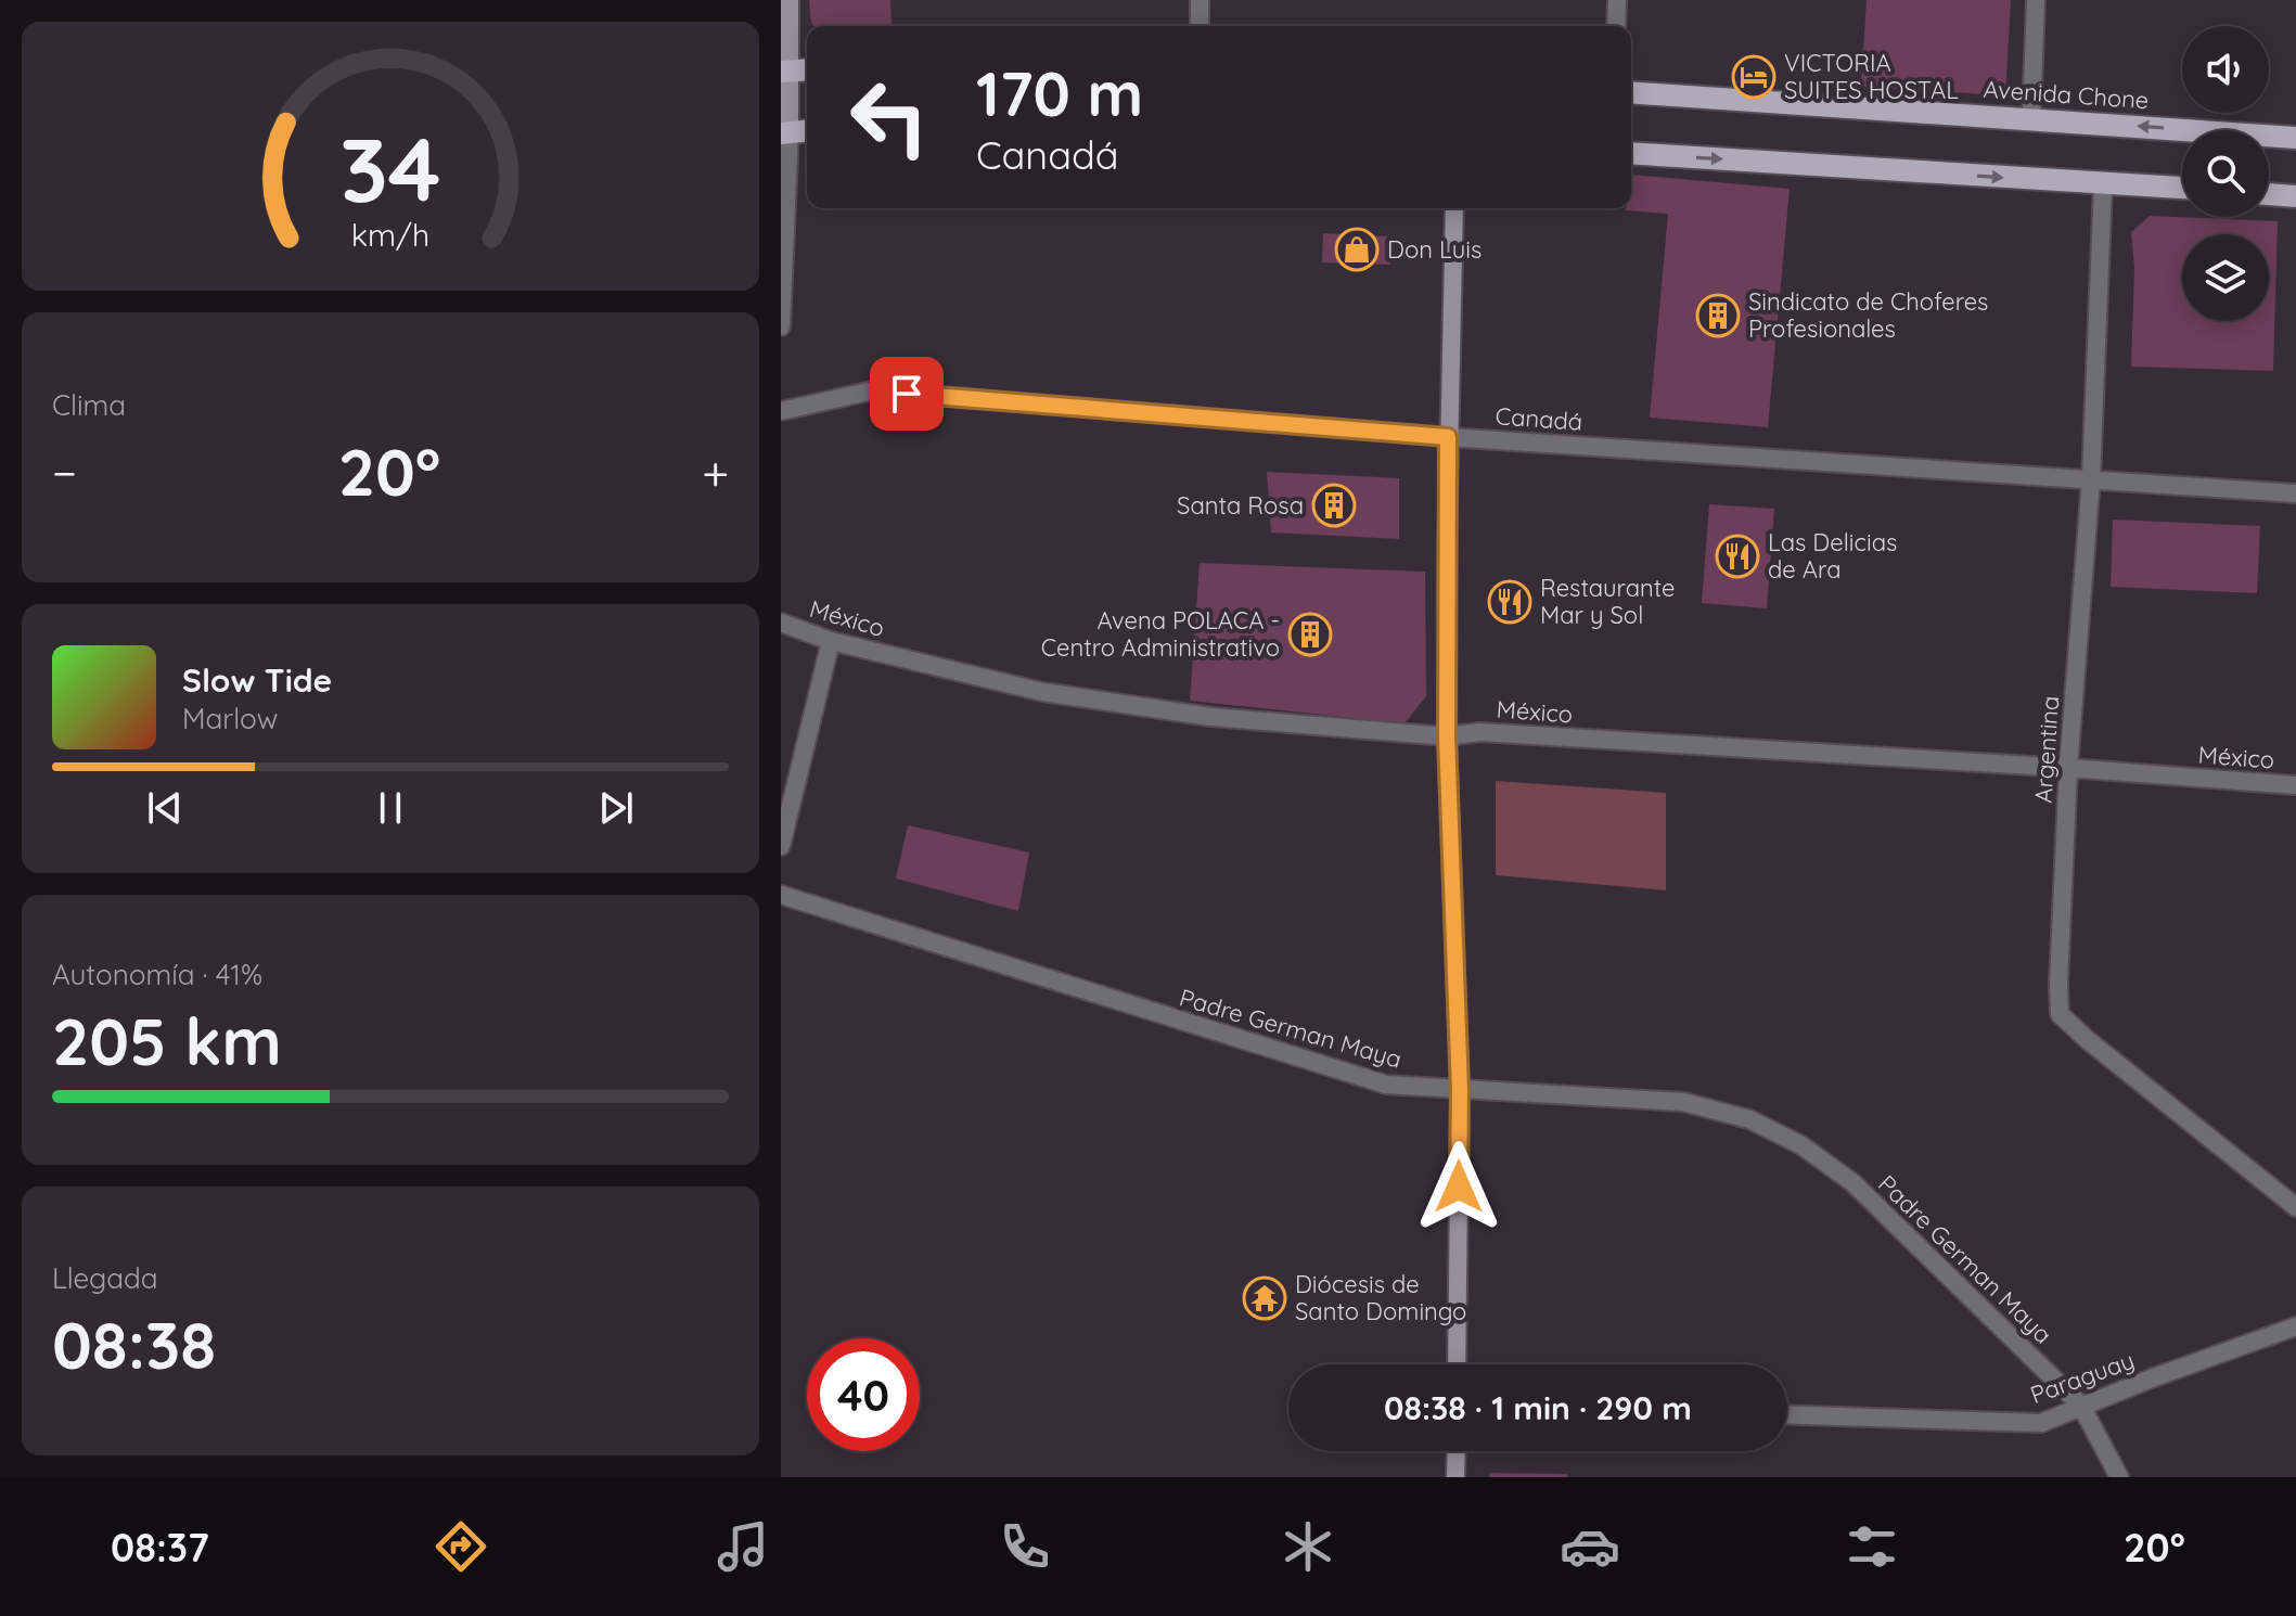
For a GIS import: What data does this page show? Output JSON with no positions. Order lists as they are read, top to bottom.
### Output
{
  "streets": {
    "main road": ["Avenida Chone"],
    "street": [
      "Canadá",
      "México",
      "Argentina",
      "Padre German Maya",
      "Paraguay"
    ]
  },
  "crossings": [
    ["Canadá", "Argentina"],
    ["México", "Argentina"],
    ["Padre German Maya", "Paraguay"]
  ],
  "places": {
    "hotel": ["VICTORIA SUITES HOSTAL"],
    "shop": ["Don Luis"],
    "building": ["Sindicato de Choferes Profesionales", "Santa Rosa", "Avena POLACA - Centro Administrativo"],
    "restaurant": ["Las Delicias de Ara", "Restaurante Mar y Sol"],
    "temple": ["Diócesis de Santo Domingo"]
  },
  "page": {
    "turn": ["170 m", "Canadá"],
    "tile": [
      "Clima",
      ["Autonomía · 41%", "205 km"],
      ["Llegada", "08:38"]
    ],
    "heat": ["−", "20°", "+"],
    "song": ["Slow Tide", "Marlow"],
    "limit": "40",
    "trip": "08:38 · 1 min · 290 m",
    "tabs": ["08:37", "20°"],
    "gauge": ["34", "km/h"]
  }
}
